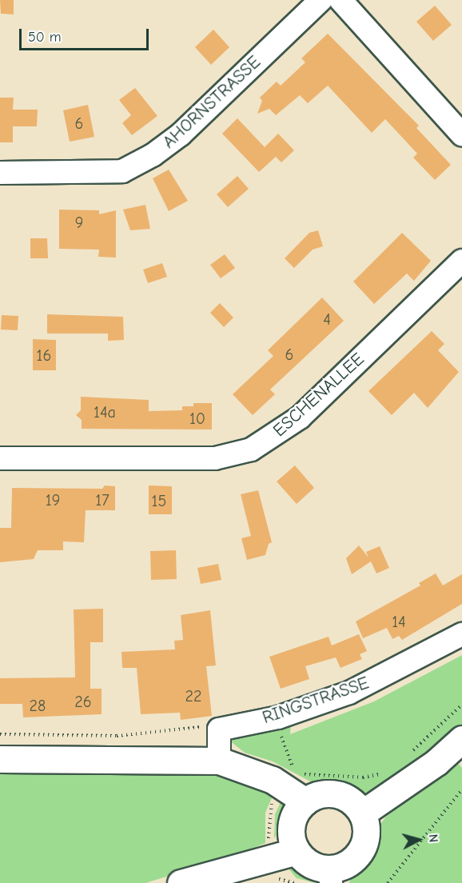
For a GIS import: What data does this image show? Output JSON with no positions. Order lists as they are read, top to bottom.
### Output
{
  "streets": {
    "street": ["AHORNSTRASSE", "ESCHENALLEE", "RINGSTRASSE"]
  },
  "house_numbers": [
    "6",
    "9",
    "4",
    "6",
    "16",
    "14a",
    "10",
    "19",
    "17",
    "15",
    "14",
    "22",
    "26",
    "28"
  ],
  "scale_bar": "50 m",
  "north": "right"
}
